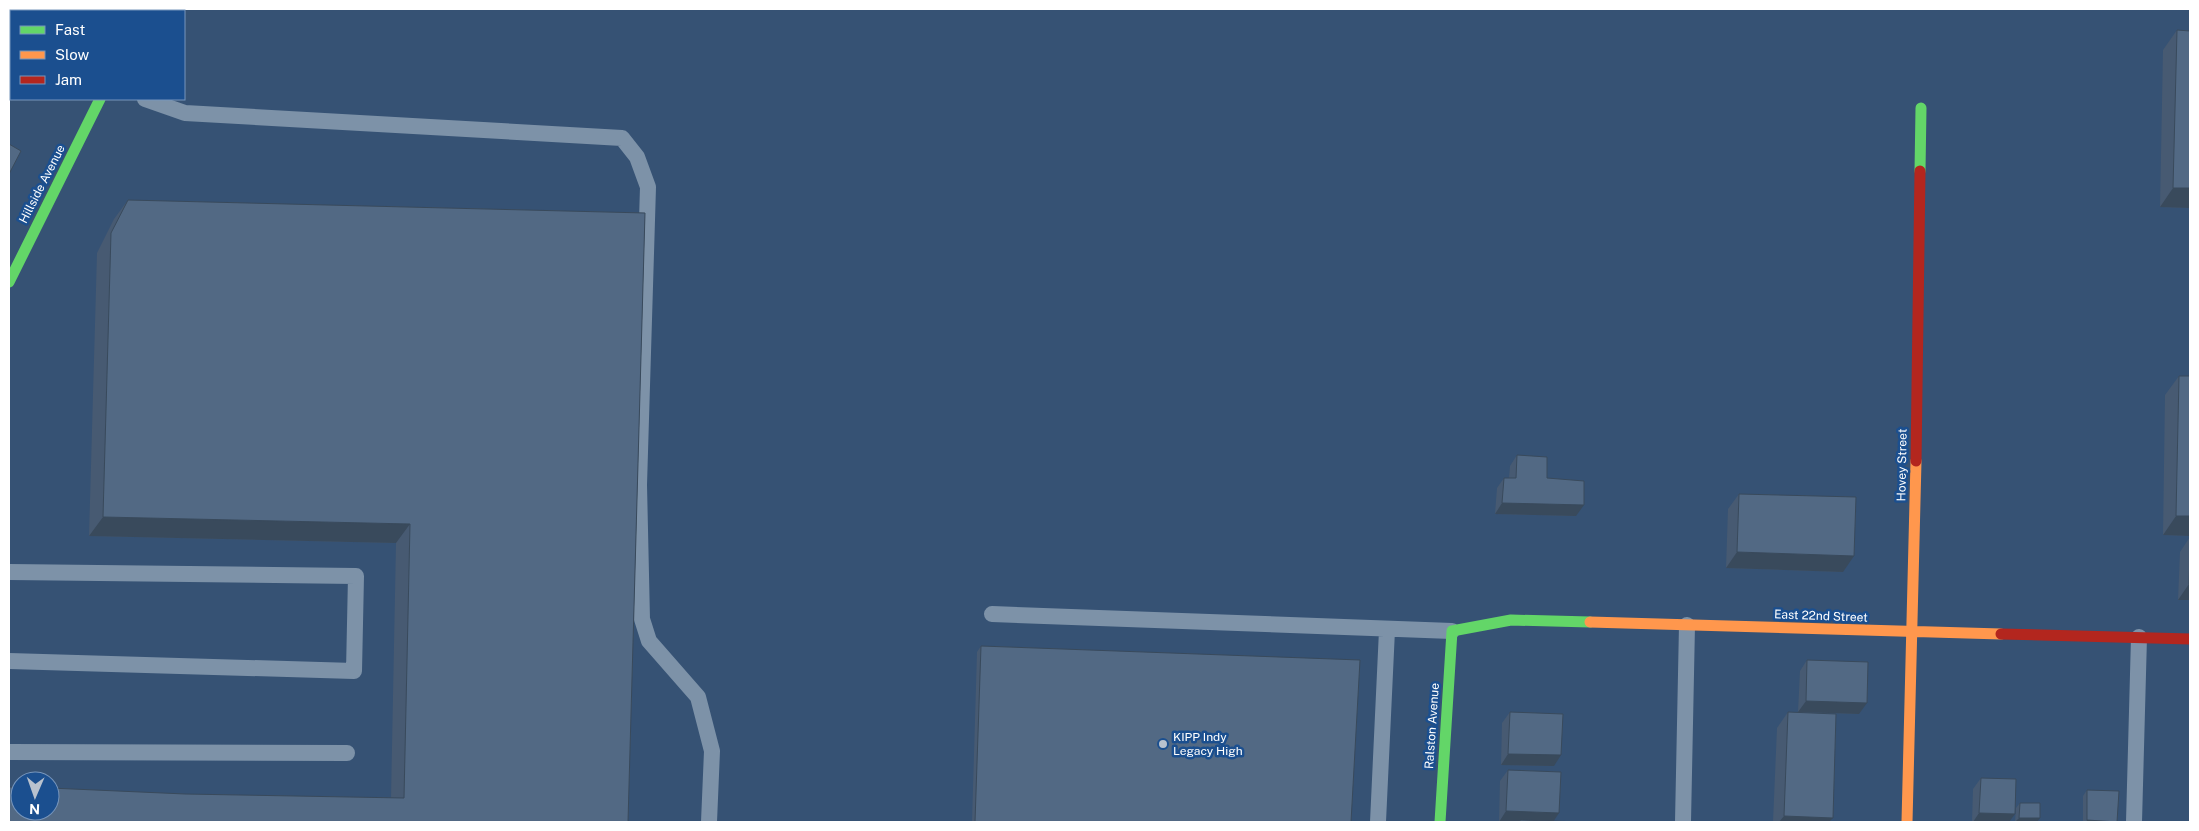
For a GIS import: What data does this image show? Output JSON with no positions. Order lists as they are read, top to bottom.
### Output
{
  "streets": {
    "street": [
      "Hillside Avenue",
      "Hovey Street",
      "East 22nd Street",
      "Ralston Avenue"
    ]
  },
  "crossings": [
    ["Hovey Street", "East 22nd Street"],
    ["East 22nd Street", "Ralston Avenue"]
  ],
  "places": ["KIPP Indy Legacy High"],
  "legend": ["Fast", "Slow", "Jam"],
  "north": "bottom"
}
